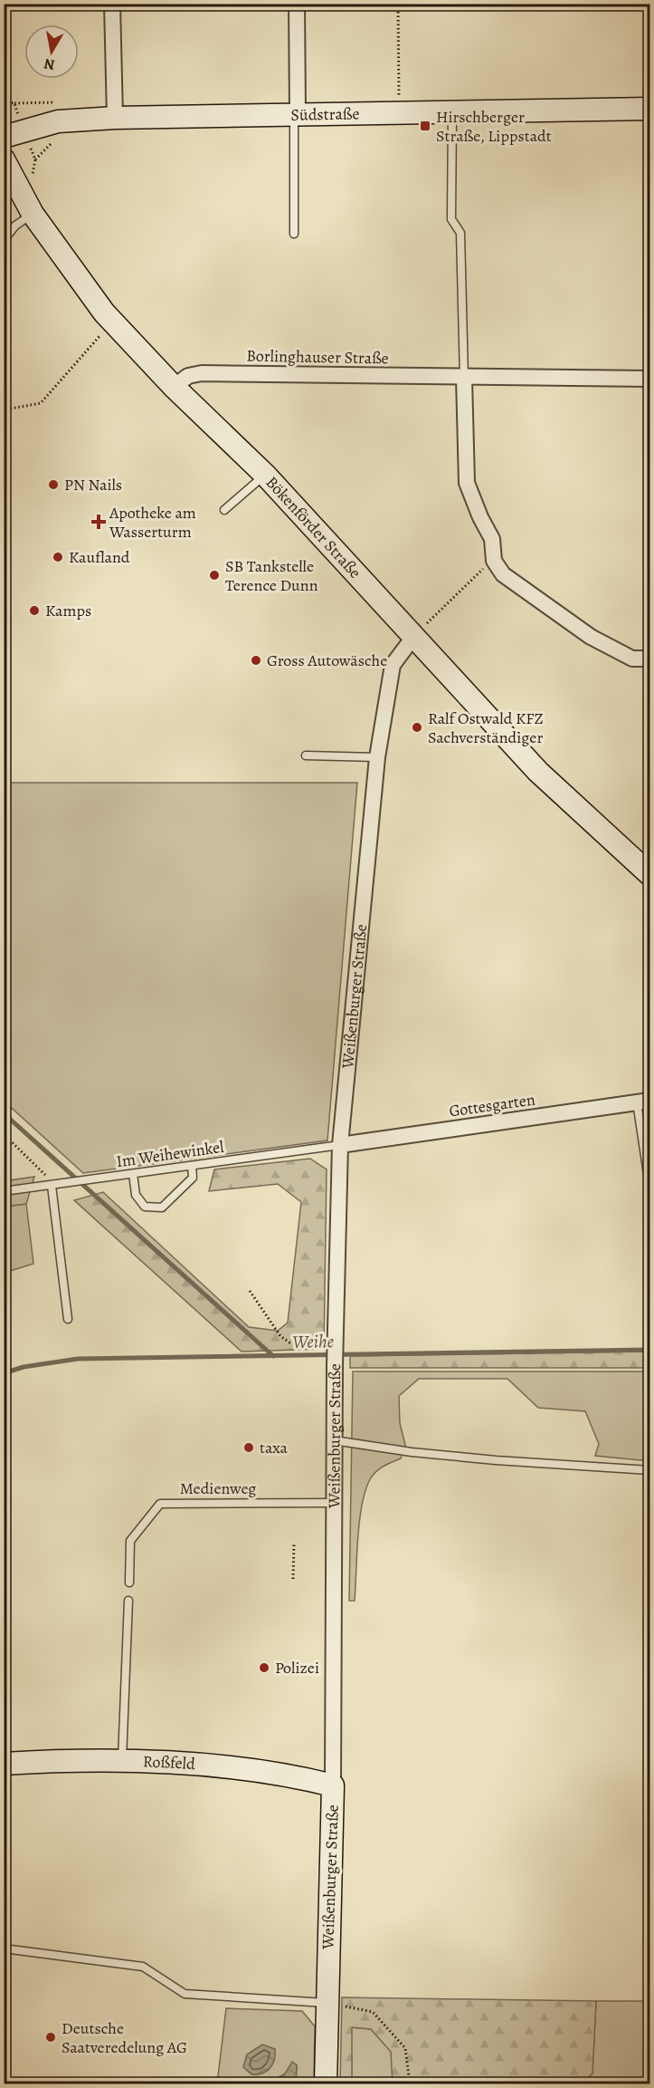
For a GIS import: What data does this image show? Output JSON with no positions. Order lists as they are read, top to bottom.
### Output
{
  "streets": {
    "street": [
      "Südstraße",
      "Borlinghauser Straße",
      "Bökenförder Straße",
      "Weißenburger Straße",
      "Gottesgarten",
      "Roßfeld"
    ],
    "lane": ["Im Weihewinkel", "Medienweg"]
  },
  "crossings": [
    ["Borlinghauser Straße", "Bökenförder Straße"],
    ["Bökenförder Straße", "Weißenburger Straße"],
    ["Weißenburger Straße", "Gottesgarten"],
    ["Weißenburger Straße", "Im Weihewinkel"],
    ["Weißenburger Straße", "Medienweg"],
    ["Weißenburger Straße", "Roßfeld"],
    ["Gottesgarten", "Im Weihewinkel"]
  ],
  "water": ["Weihe"],
  "places": {
    "transit": ["Hirschberger Straße, Lippstadt"],
    "other": [
      "PN Nails",
      "Kaufland",
      "SB Tankstelle Terence Dunn",
      "Kamps",
      "Gross Autowäsche",
      "Ralf Ostwald KFZ Sachverständiger",
      "taxa",
      "Polizei",
      "Deutsche Saatveredelung AG"
    ],
    "health": ["Apotheke am Wasserturm"]
  },
  "north": "bottom"
}
